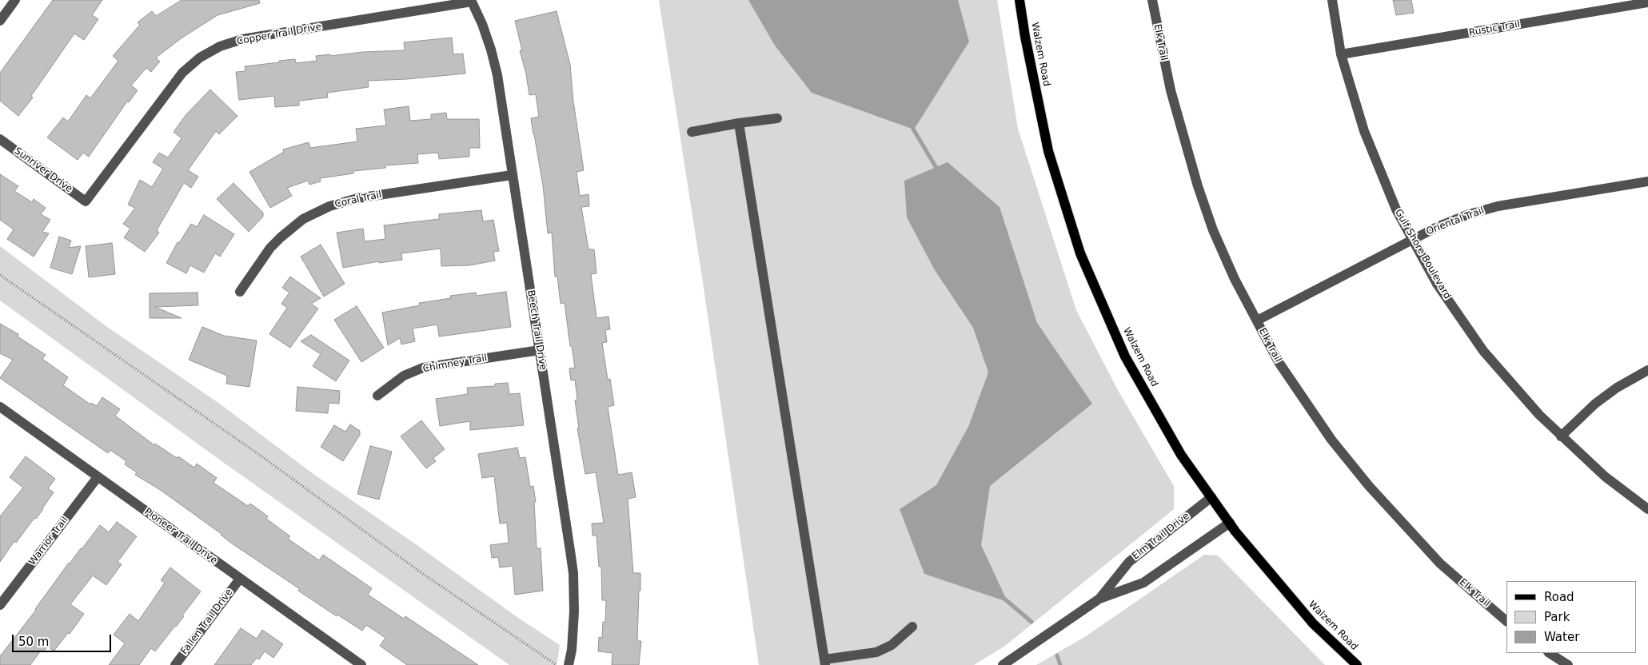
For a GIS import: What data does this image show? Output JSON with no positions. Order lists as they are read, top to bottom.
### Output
{
  "streets": {
    "main road": ["Walzem Road"],
    "street": [
      "Rustic Trail",
      "Copper Trail Drive",
      "Elk Trail",
      "Sunriver Drive",
      "Coral Trail",
      "Oriental Trail",
      "Gulf Shore Boulevard",
      "Beech Trail Drive",
      "Chimney Trail",
      "Pioneer Trail Drive",
      "Elm Trail Drive",
      "Warrior Trail",
      "Fallen Trail Drive"
    ]
  },
  "crossings": [
    ["Rustic Trail", "Gulf Shore Boulevard"],
    ["Copper Trail Drive", "Sunriver Drive"],
    ["Copper Trail Drive", "Beech Trail Drive"],
    ["Elk Trail", "Oriental Trail"],
    ["Walzem Road", "Elm Trail Drive"],
    ["Coral Trail", "Beech Trail Drive"],
    ["Oriental Trail", "Gulf Shore Boulevard"],
    ["Beech Trail Drive", "Chimney Trail"],
    ["Pioneer Trail Drive", "Warrior Trail"],
    ["Pioneer Trail Drive", "Fallen Trail Drive"]
  ],
  "legend": ["Road", "Park", "Water"],
  "scale_bar": "50 m"
}
